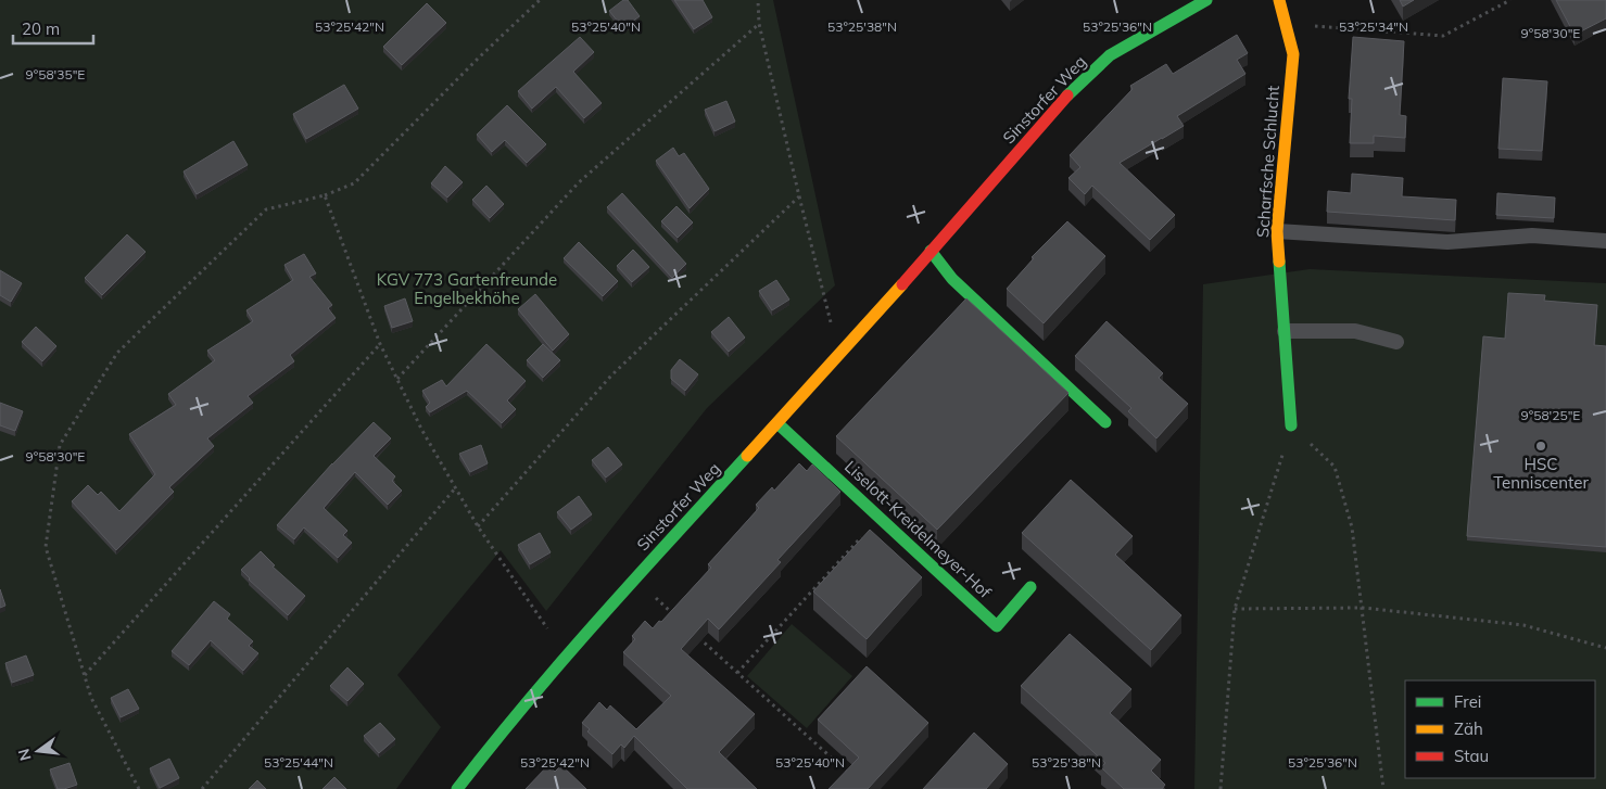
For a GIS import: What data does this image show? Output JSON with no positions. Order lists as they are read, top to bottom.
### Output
{
  "streets": {
    "street": ["Sinstorfer Weg", "Scharfsche Schlucht", "Liselott-Kreidelmeyer-Hof"]
  },
  "crossings": [
    ["Sinstorfer Weg", "Liselott-Kreidelmeyer-Hof"]
  ],
  "parks": ["KGV 773 Gartenfreunde Engelbekhöhe"],
  "places": ["HSC Tenniscenter"],
  "legend": ["Frei", "Zäh", "Stau"],
  "scale_bar": "20 m",
  "north": "left",
  "coordinates": [
    "53°25'42\"N",
    "53°25'40\"N",
    "53°25'38\"N",
    "53°25'36\"N",
    "53°25'34\"N",
    "9°58'30\"E",
    "9°58'35\"E",
    "9°58'25\"E",
    "53°25'44\"N"
  ]
}
